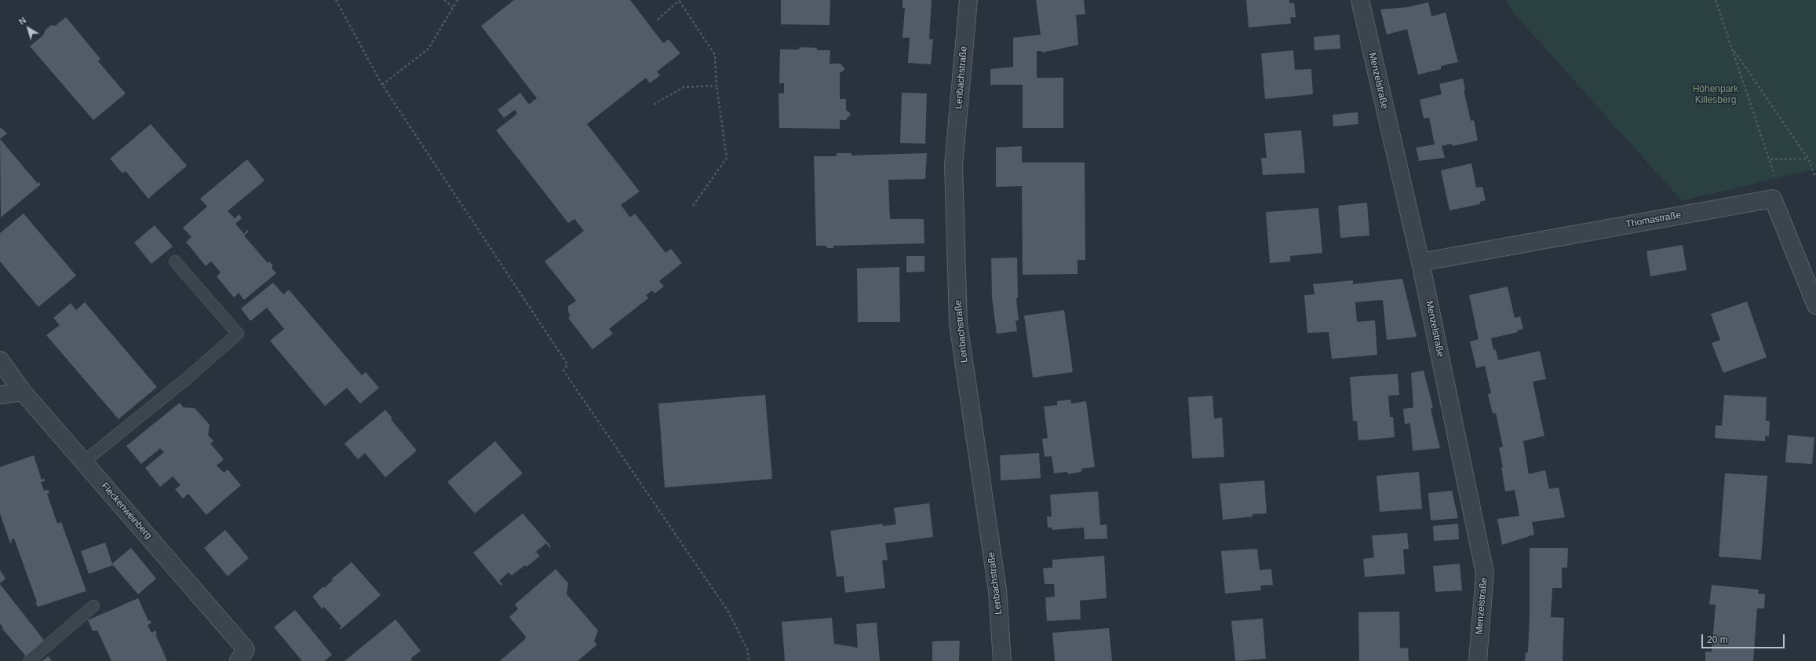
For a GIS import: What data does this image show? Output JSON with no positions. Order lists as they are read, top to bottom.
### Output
{
  "streets": {
    "street": [
      "Lenbachstraße",
      "Menzelstraße",
      "Thomastraße",
      "Fleckenweinberg"
    ]
  },
  "crossings": [
    ["Menzelstraße", "Thomastraße"]
  ],
  "parks": ["Höhenpark Killesberg"],
  "scale_bar": "20 m",
  "north": "top left"
}
